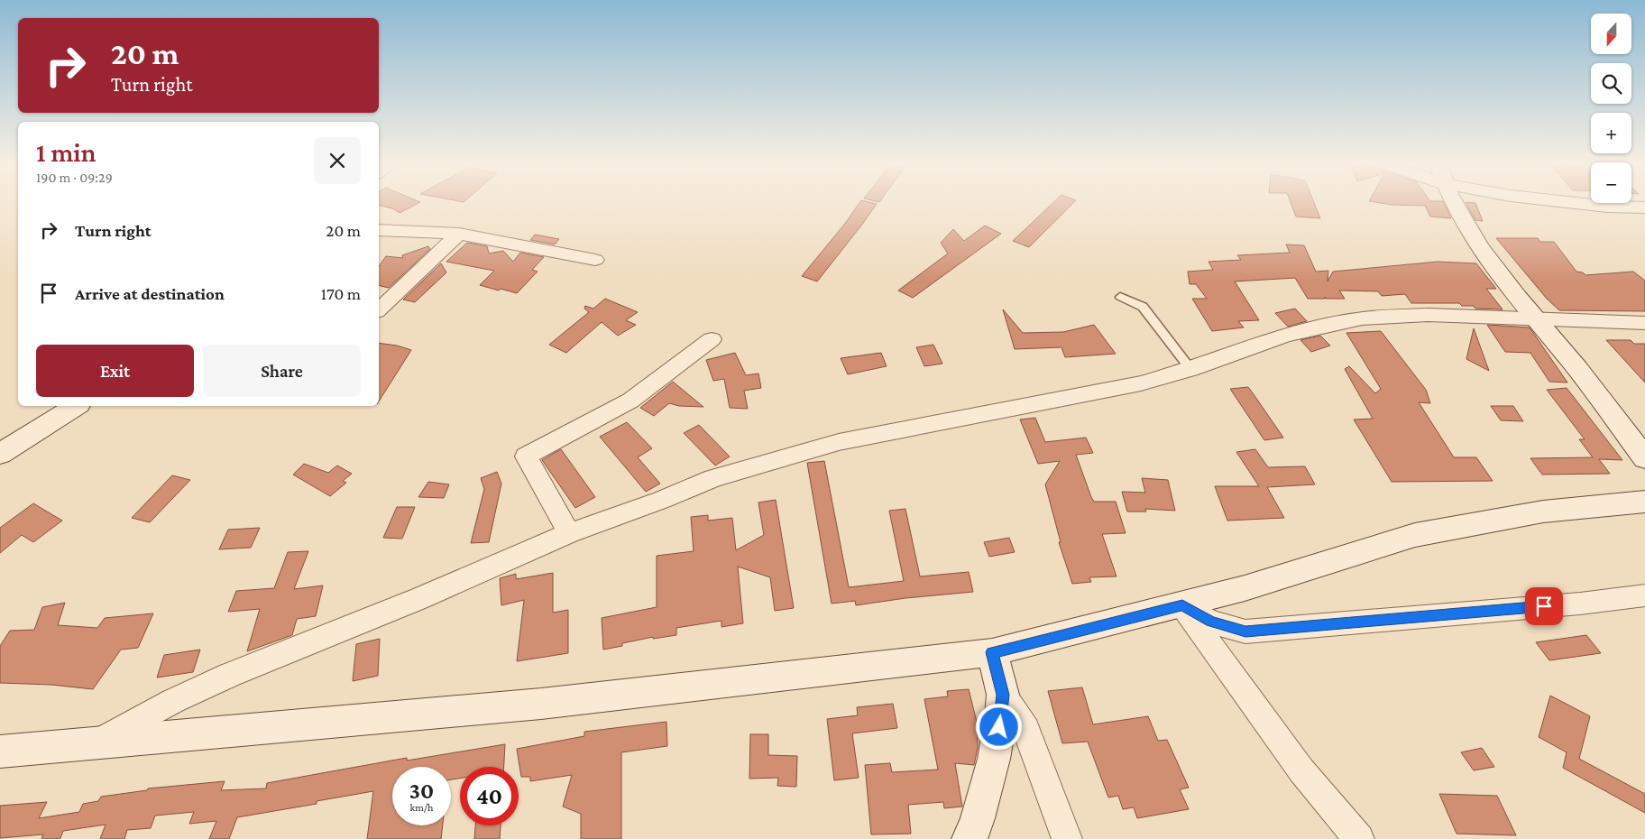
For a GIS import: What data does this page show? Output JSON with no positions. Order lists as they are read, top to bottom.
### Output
{
  "north": "bottom",
  "page": {
    "map_buttons": ["+", "−"],
    "turn": ["20 m", "Turn right"],
    "heading": ["1 min", "190 m · 09:29"],
    "list": [
      {
        "name": "Turn right",
        "value": "20 m"
      },
      {
        "name": "Arrive at destination",
        "value": "170 m"
      }
    ],
    "buttons": ["Exit", "Share"],
    "speed": "30 km/h",
    "limit": "40"
  }
}
